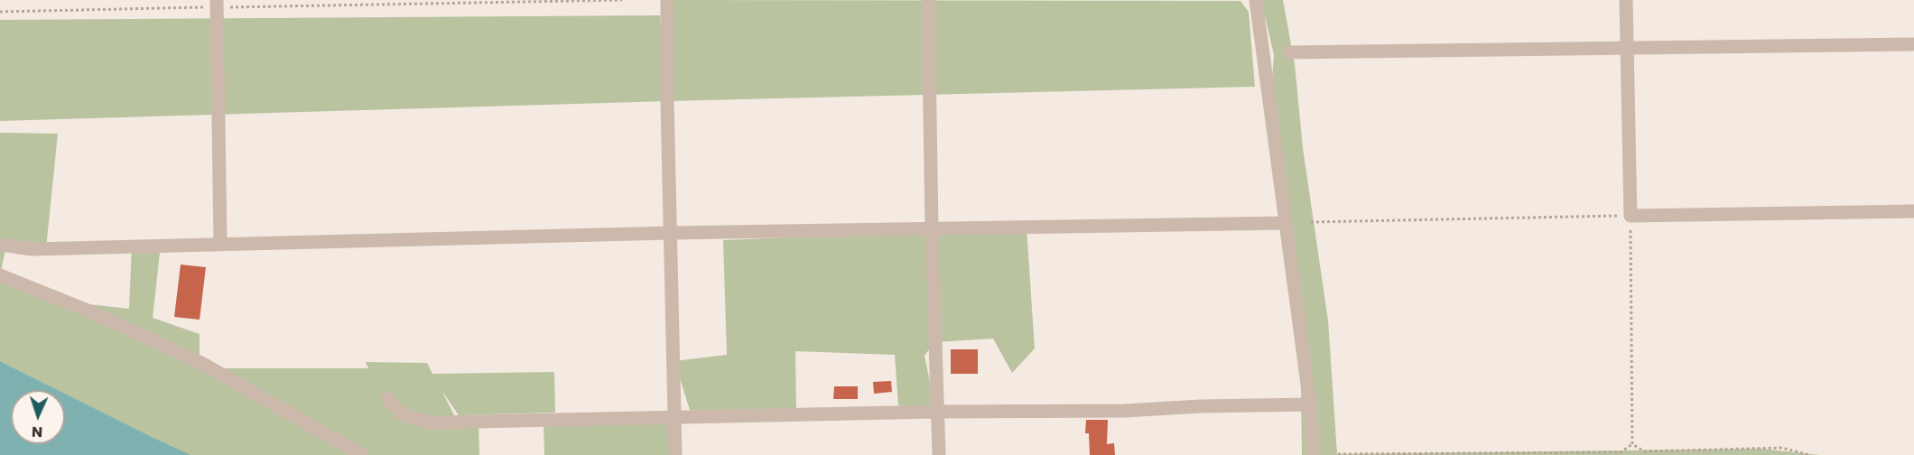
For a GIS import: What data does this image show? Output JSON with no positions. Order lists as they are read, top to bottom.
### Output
{
  "north": "bottom"
}
